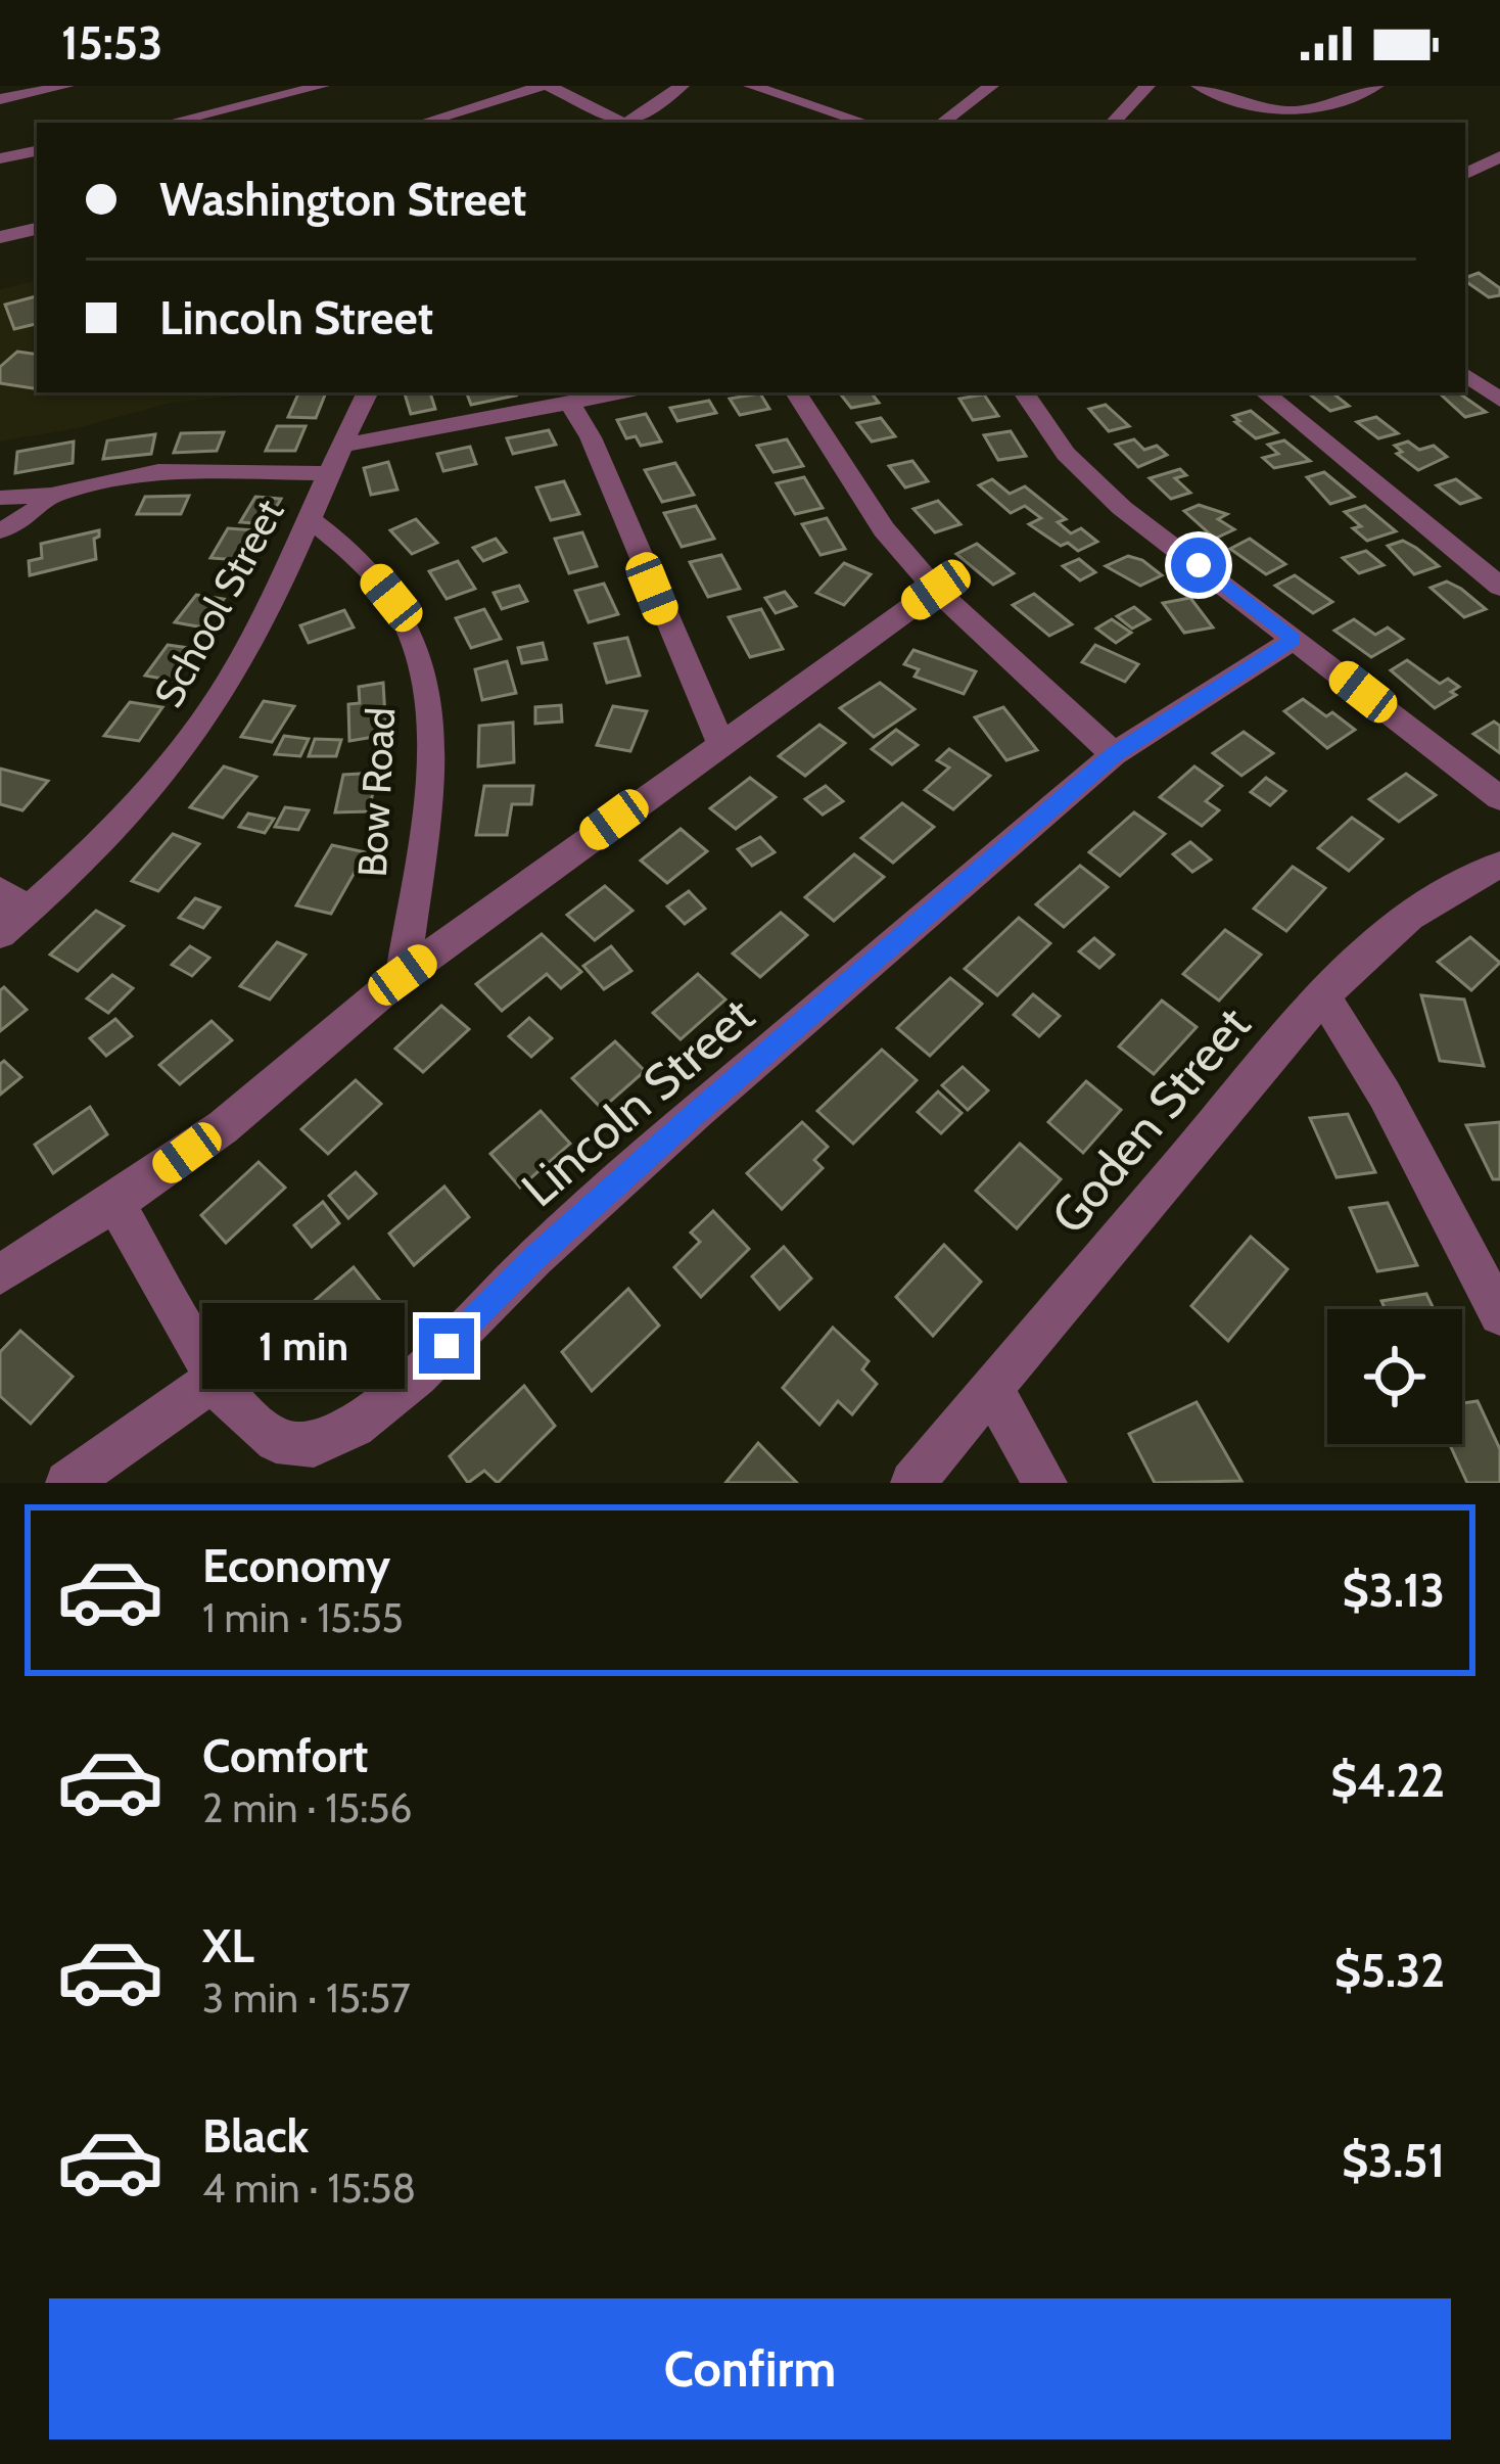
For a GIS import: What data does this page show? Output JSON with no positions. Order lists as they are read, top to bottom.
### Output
{
  "streets": {
    "street": [
      "School Street",
      "Bow Road",
      "Lincoln Street",
      "Goden Street"
    ]
  },
  "crossings": [
    ["School Street", "Bow Road"]
  ],
  "page": {
    "status": "15:53",
    "banner": ["Washington Street", "Lincoln Street"],
    "bubble": "1 min",
    "list": [
      {
        "name": "Economy",
        "note": "1 min · 15:55",
        "value": "$3.13"
      },
      {
        "name": "Comfort",
        "note": "2 min · 15:56",
        "value": "$4.22"
      },
      {
        "name": "XL",
        "note": "3 min · 15:57",
        "value": "$5.32"
      },
      {
        "name": "Black",
        "note": "4 min · 15:58",
        "value": "$3.51"
      }
    ],
    "buttons": "Confirm"
  }
}
